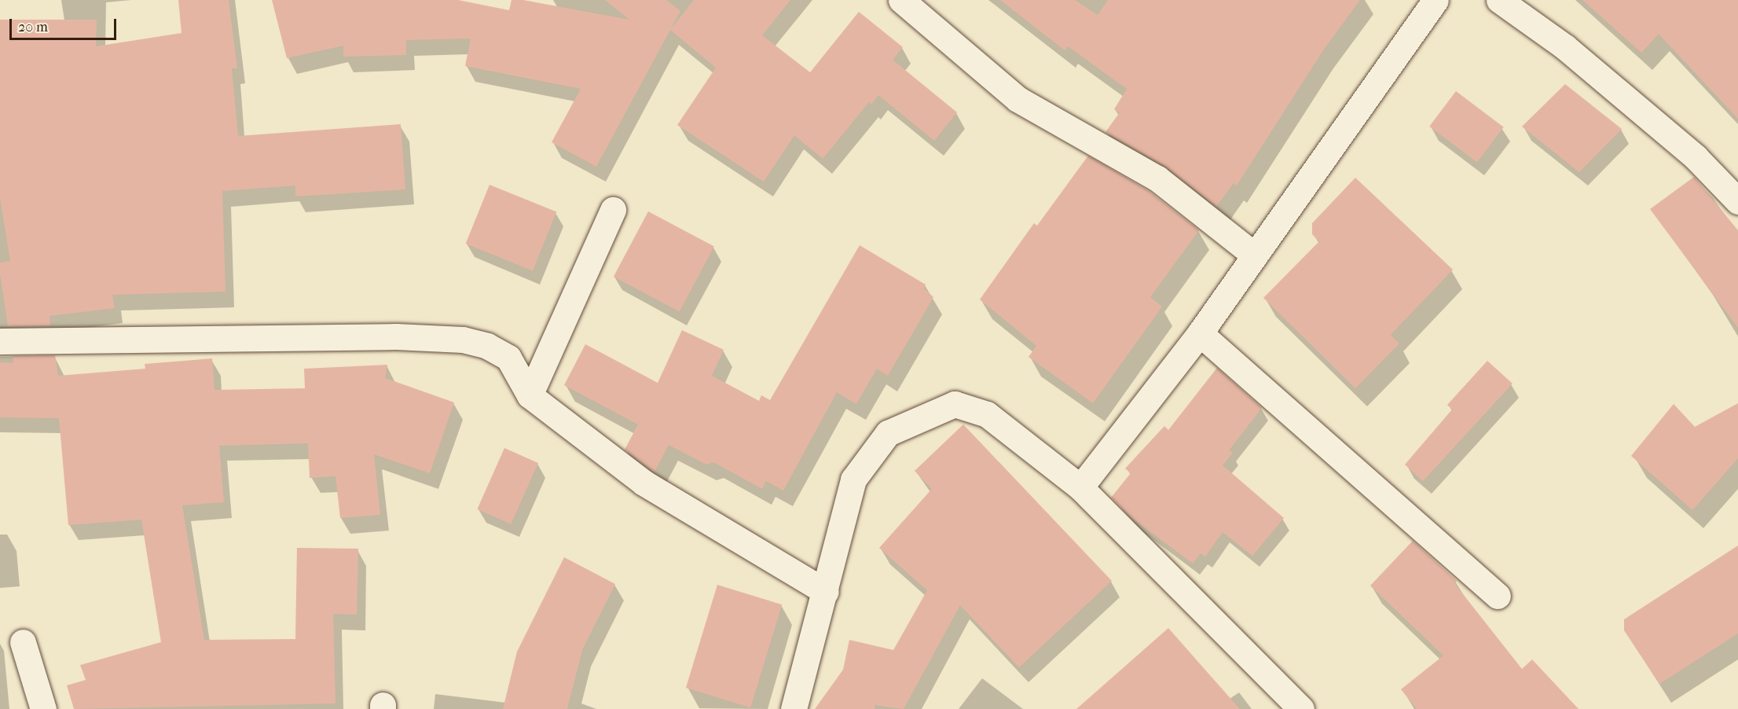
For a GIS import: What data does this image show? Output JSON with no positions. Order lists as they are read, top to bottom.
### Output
{
  "scale_bar": "20 m"
}
